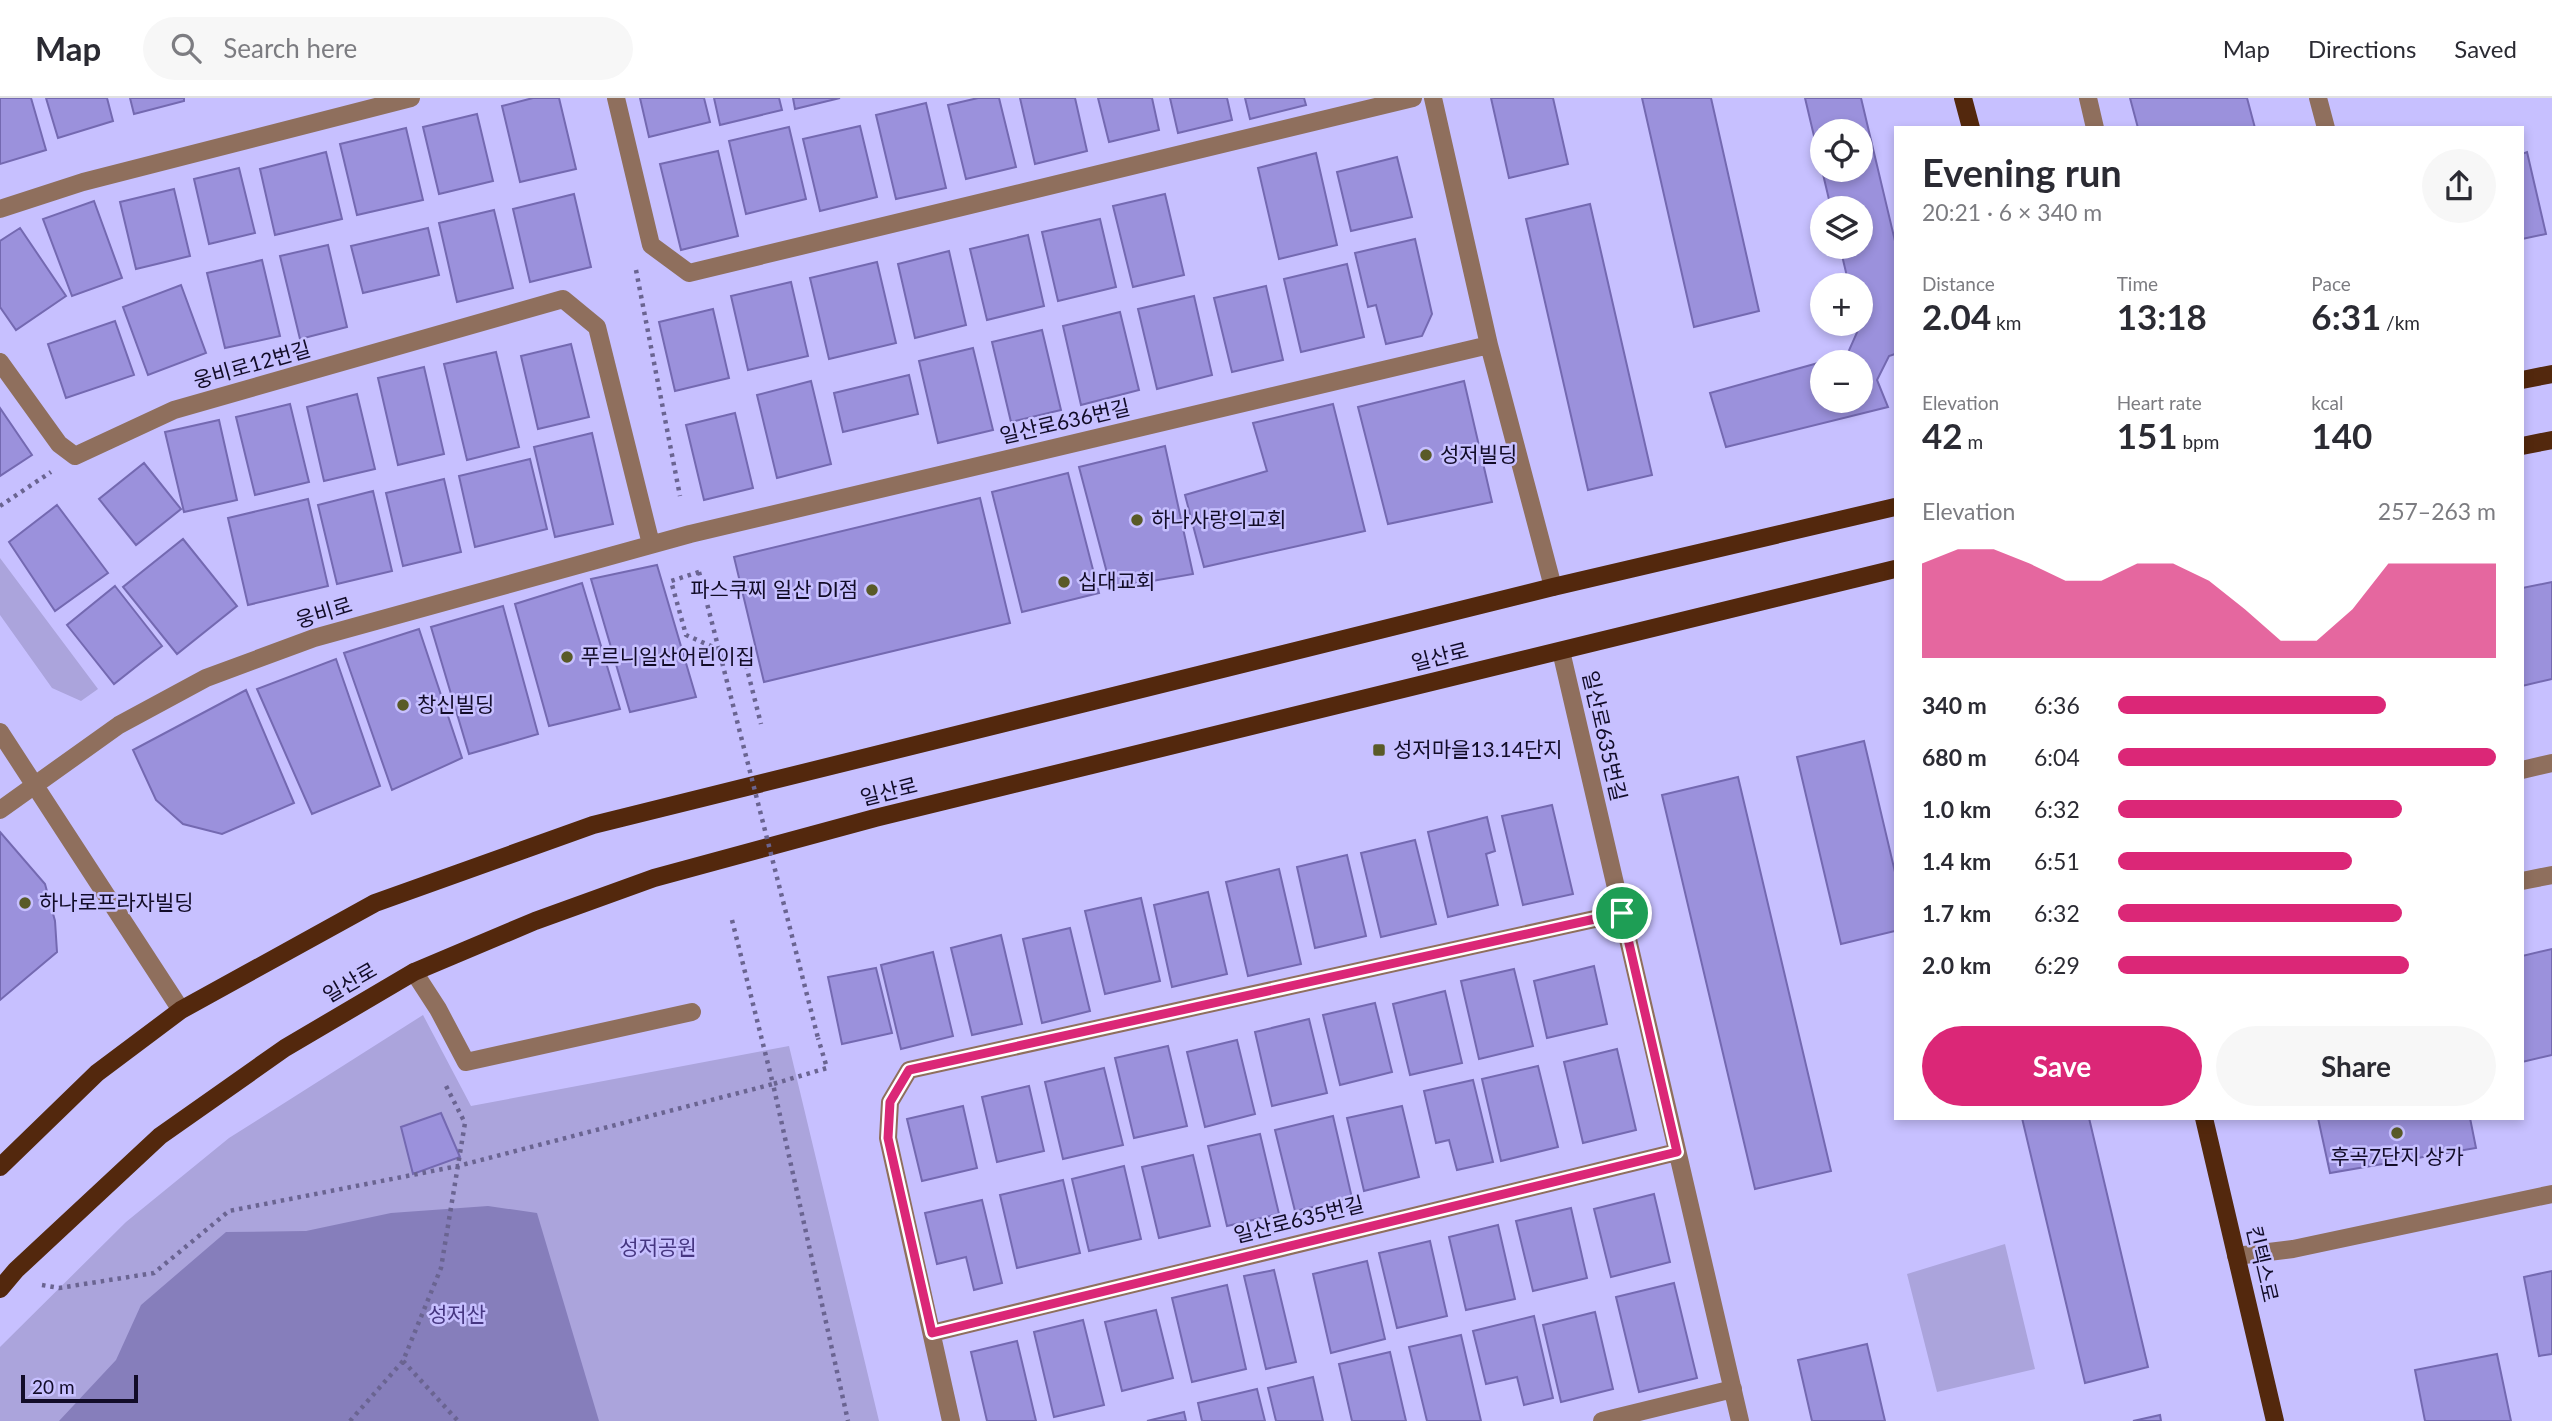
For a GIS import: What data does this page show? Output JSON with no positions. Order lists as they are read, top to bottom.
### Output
{
  "streets": {
    "main road": ["일산로", "킨텍스로"],
    "street": [
      "웅비로12번길",
      "일산로636번길",
      "웅비로",
      "일산로635번길"
    ]
  },
  "crossings": [
    ["웅비로12번길", "일산로636번길"],
    ["웅비로12번길", "웅비로"],
    ["일산로636번길", "웅비로"],
    ["일산로", "일산로635번길"]
  ],
  "parks": ["성저공원", "성저산"],
  "places": {
    "other": [
      "성저빌딩",
      "하나사랑의교회",
      "십대교회",
      "파스쿠찌 일산 DI점",
      "푸르니일산어린이집",
      "창신빌딩",
      "하나로프라자빌딩",
      "후곡7단지 상가"
    ],
    "transit": ["성저마을13.14단지"]
  },
  "scale_bar": "20 m",
  "page": {
    "header": "Map",
    "search": "Search here",
    "nav": ["Map", "Directions", "Saved"],
    "map_buttons": ["+", "−"],
    "heading": ["Evening run", "20:21 · 6 × 340 m"],
    "stats": [
      ["Distance", "2.04 km"],
      ["Time", "13:18"],
      ["Pace", "6:31 /km"],
      ["Elevation", "42 m"],
      ["Heart rate", "151 bpm"],
      ["kcal", "140"]
    ],
    "chart": ["Elevation", "257–263 m"],
    "list": [
      {
        "name": "340 m",
        "note": "6:36"
      },
      {
        "name": "680 m",
        "note": "6:04"
      },
      {
        "name": "1.0 km",
        "note": "6:32"
      },
      {
        "name": "1.4 km",
        "note": "6:51"
      },
      {
        "name": "1.7 km",
        "note": "6:32"
      },
      {
        "name": "2.0 km",
        "note": "6:29"
      }
    ],
    "buttons": ["Save", "Share"],
    "scale": "20 m"
  }
}
